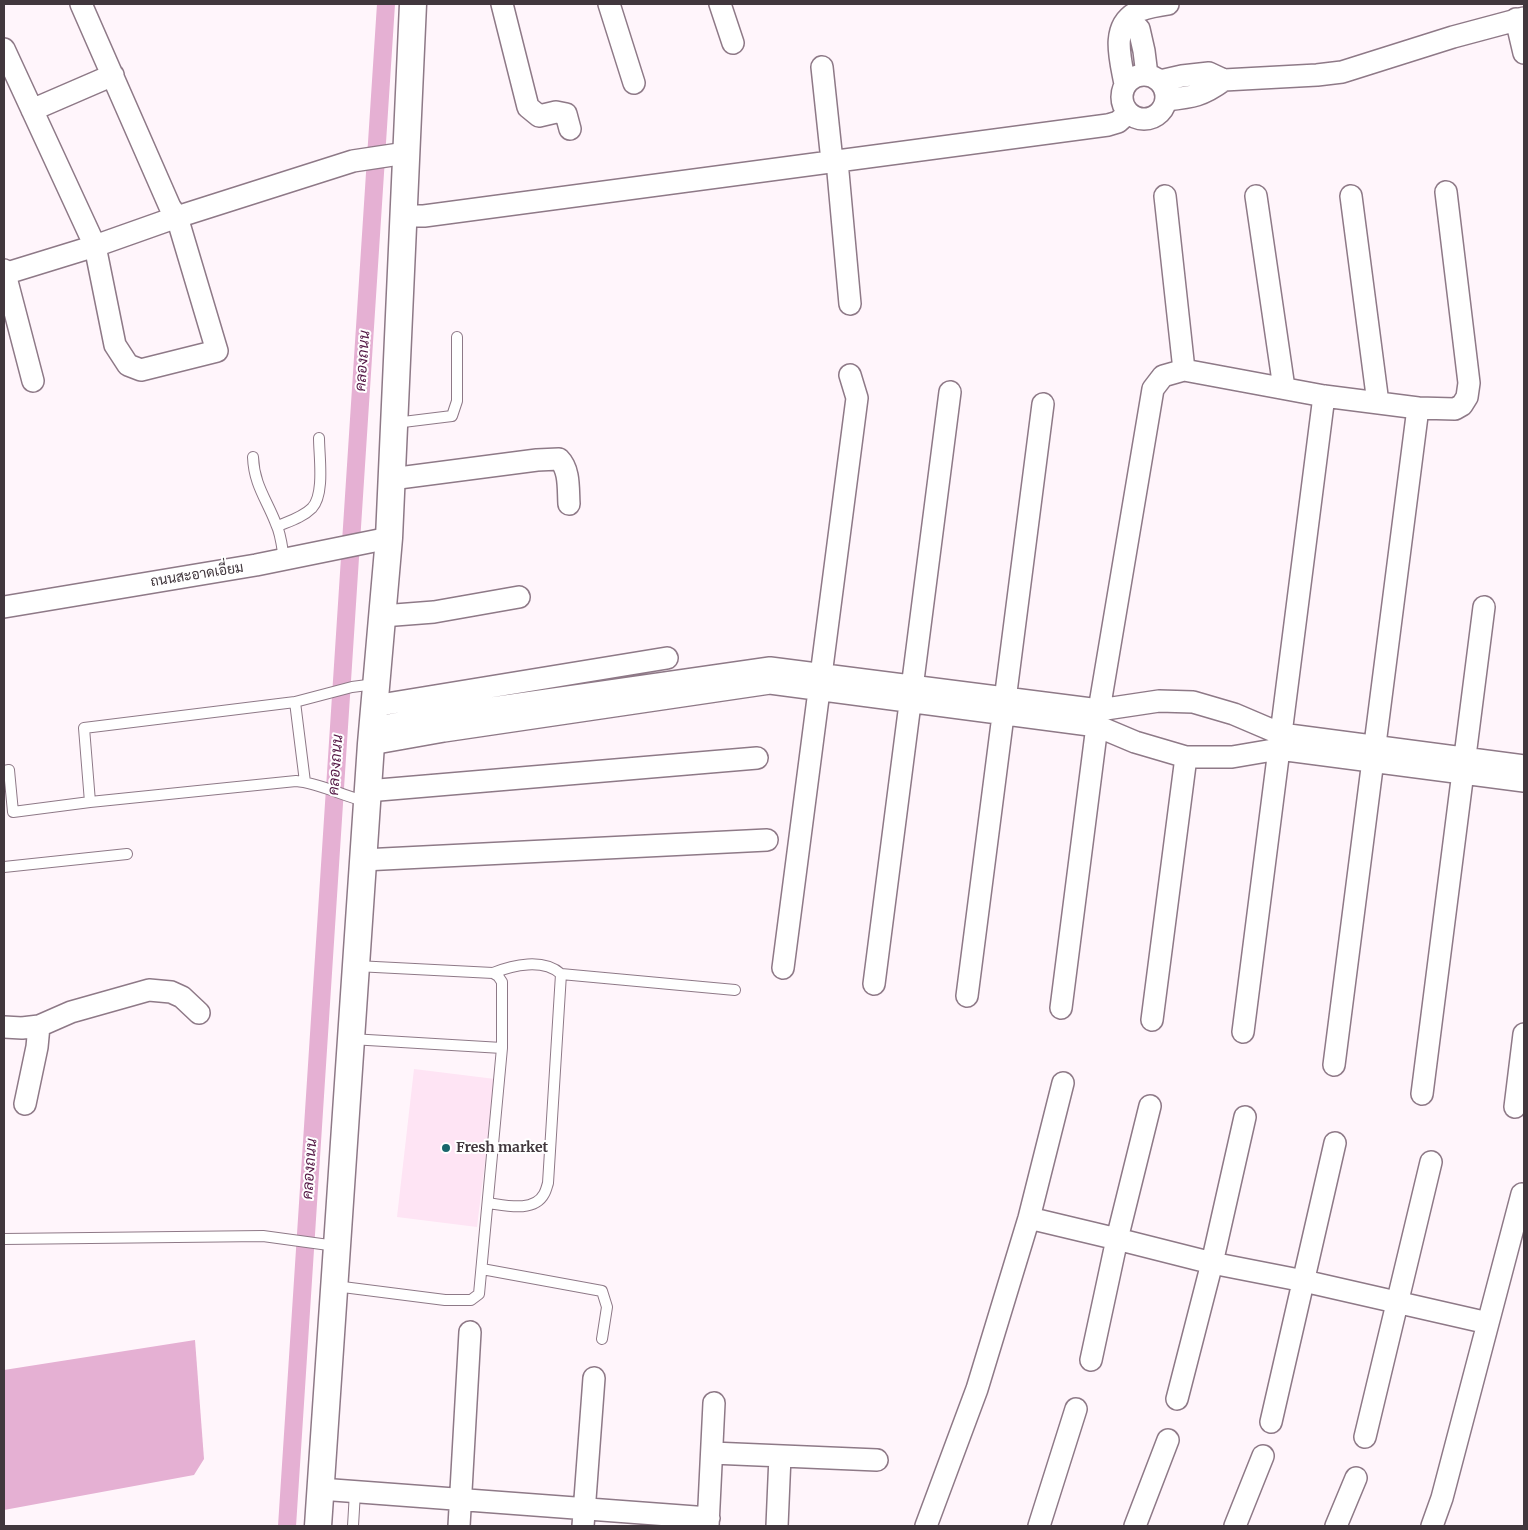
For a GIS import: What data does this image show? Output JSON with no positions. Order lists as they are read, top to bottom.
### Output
{
  "streets": {
    "street": ["ถนนสะอาดเอี่ยม"]
  },
  "water": ["คลองถนน"],
  "places": ["Fresh market"]
}
